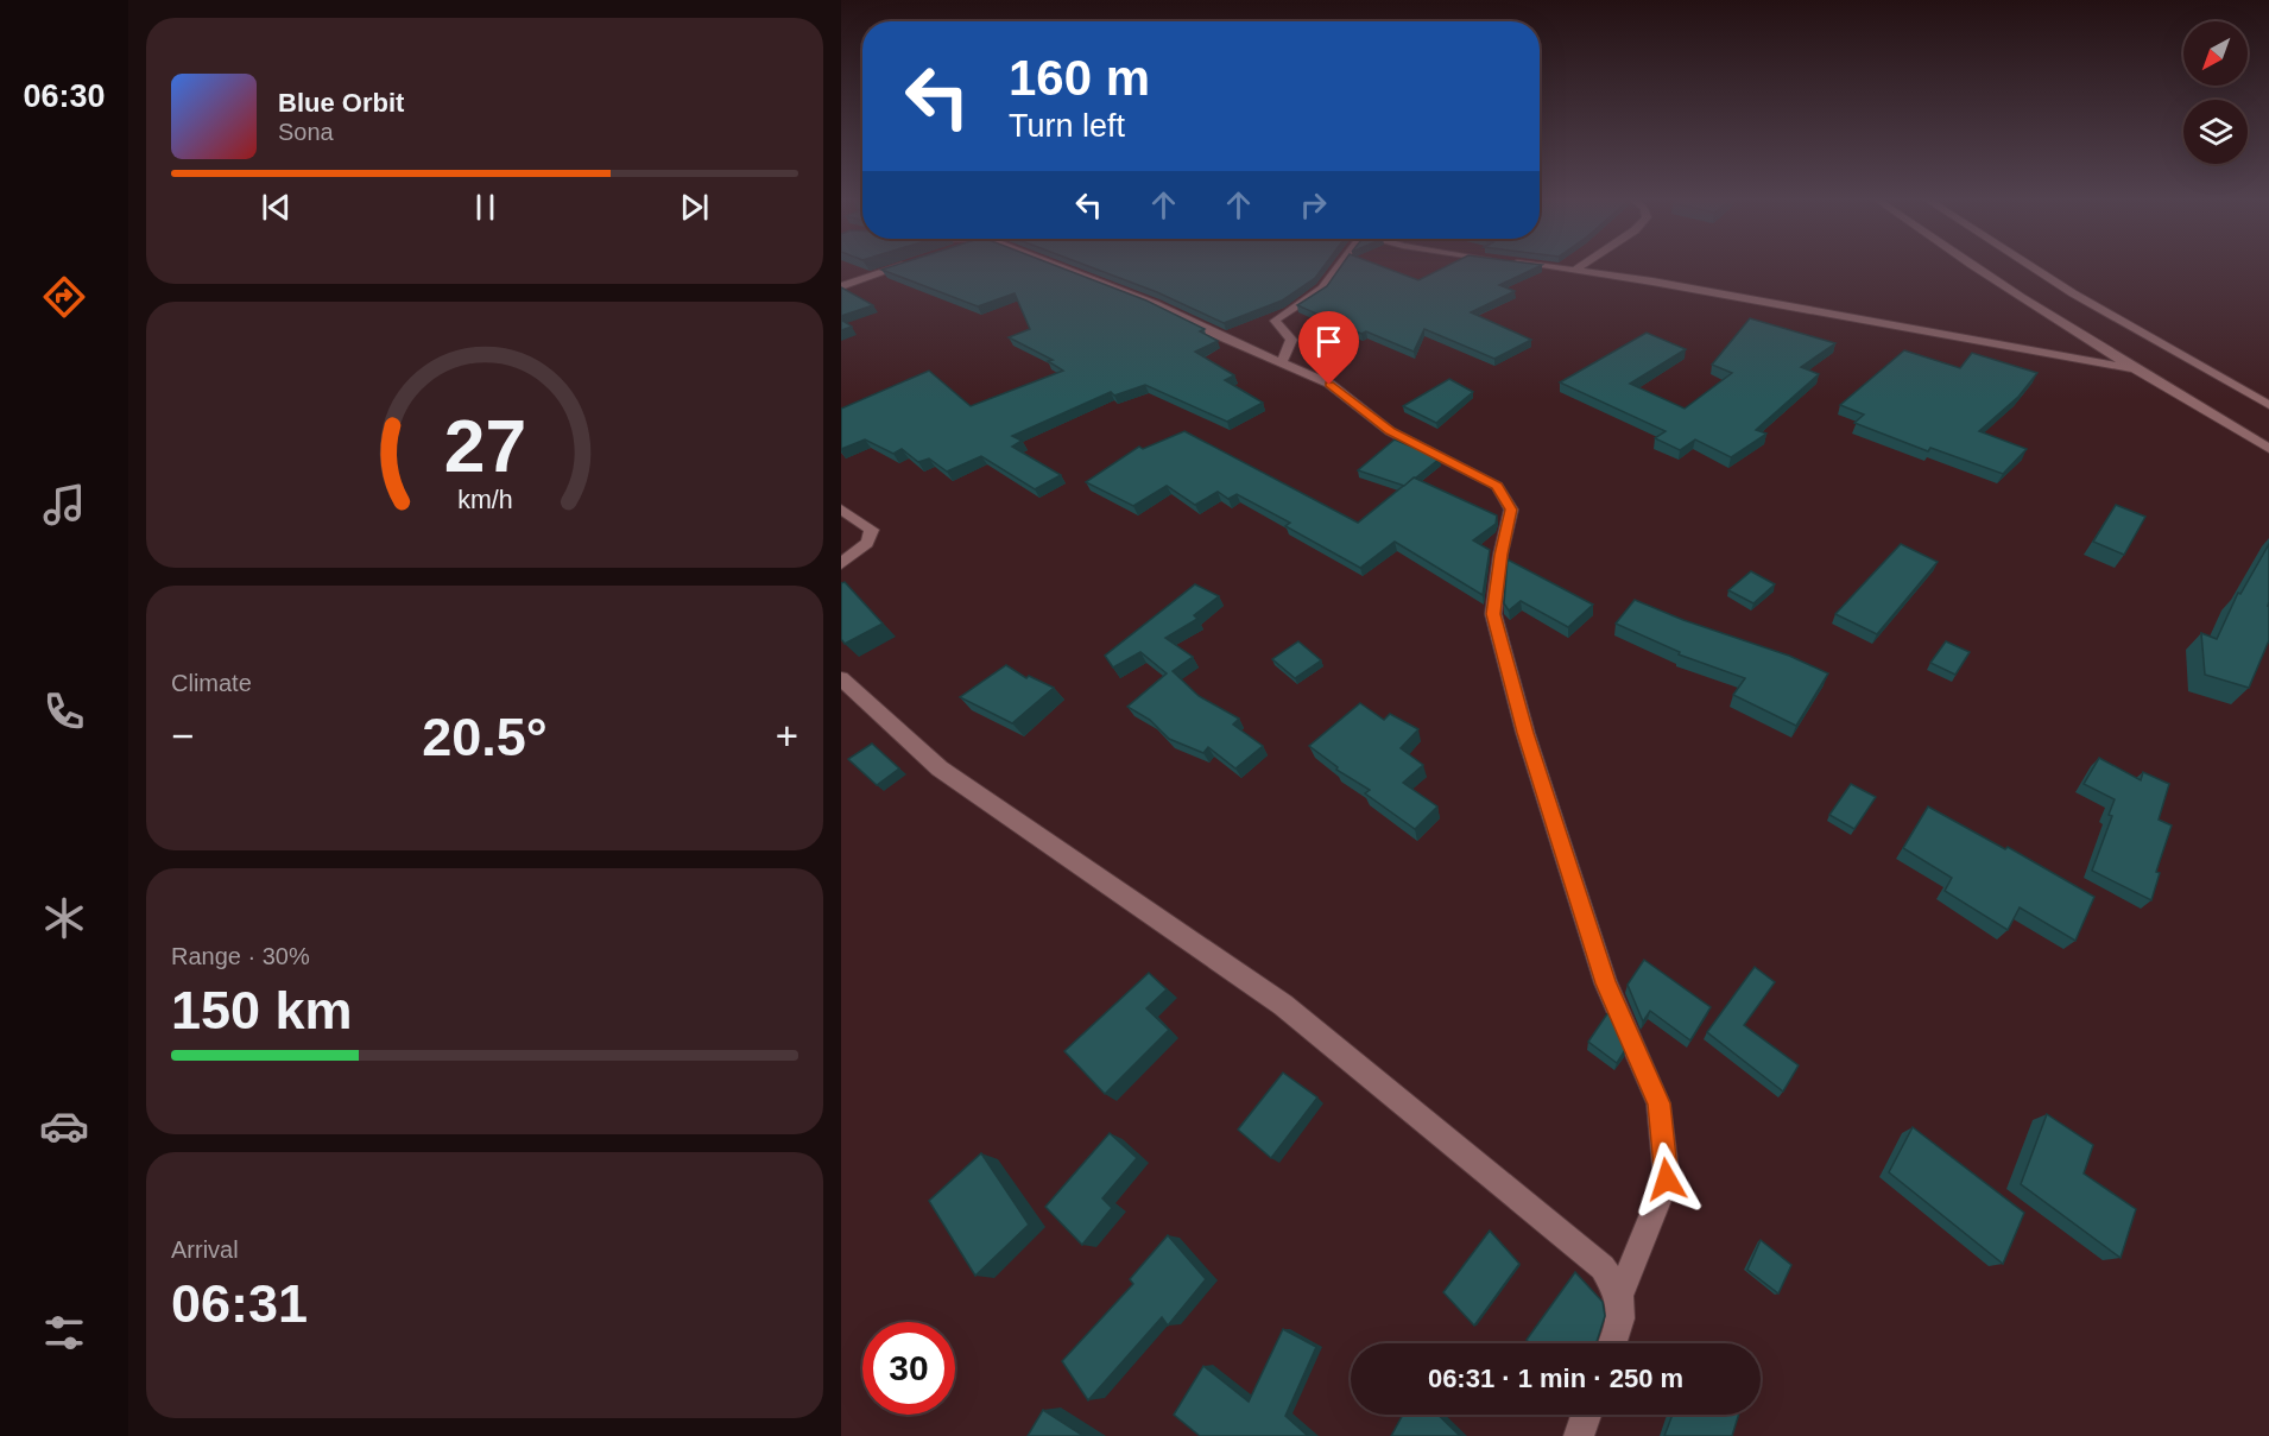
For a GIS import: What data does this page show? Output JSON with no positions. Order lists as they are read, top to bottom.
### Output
{
  "north": "bottom left",
  "page": {
    "tabs": "06:30",
    "turn": ["160 m", "Turn left"],
    "song": ["Blue Orbit", "Sona"],
    "tile": [
      "Climate",
      ["Range · 30%", "150 km"],
      ["Arrival", "06:31"]
    ],
    "heat": ["−", "20.5°", "+"],
    "limit": "30",
    "trip": "06:31 · 1 min · 250 m",
    "gauge": ["27", "km/h"]
  }
}
